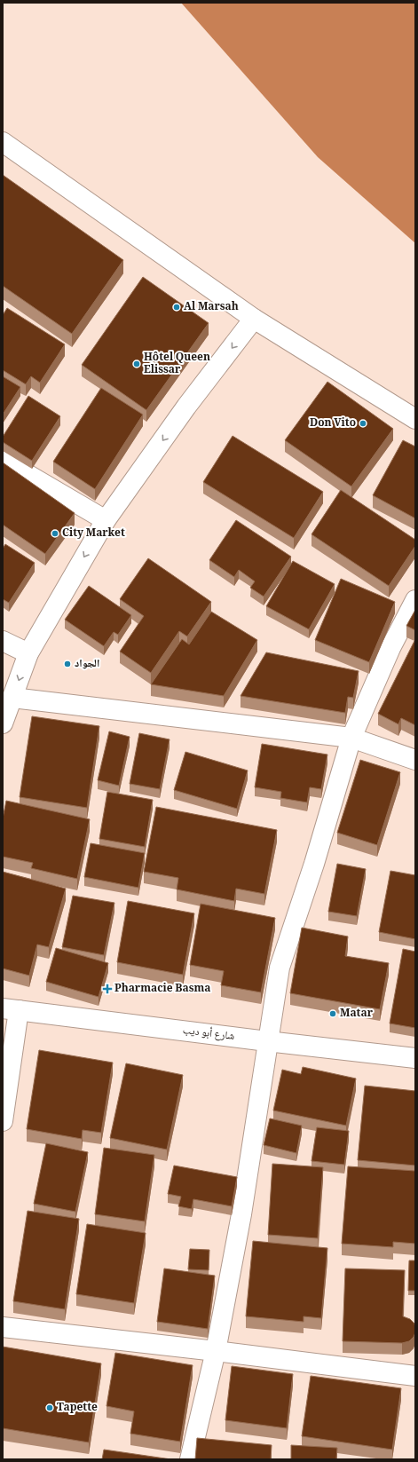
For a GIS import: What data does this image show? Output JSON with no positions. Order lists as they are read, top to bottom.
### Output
{
  "streets": {
    "street": ["شارع أبو ديب"]
  },
  "places": {
    "other": [
      "Al Marsah",
      "Hôtel Queen Elissar",
      "Don Vito",
      "City Market",
      "الجواد",
      "Matar",
      "Tapette"
    ],
    "health": ["Pharmacie Basma"]
  }
}
